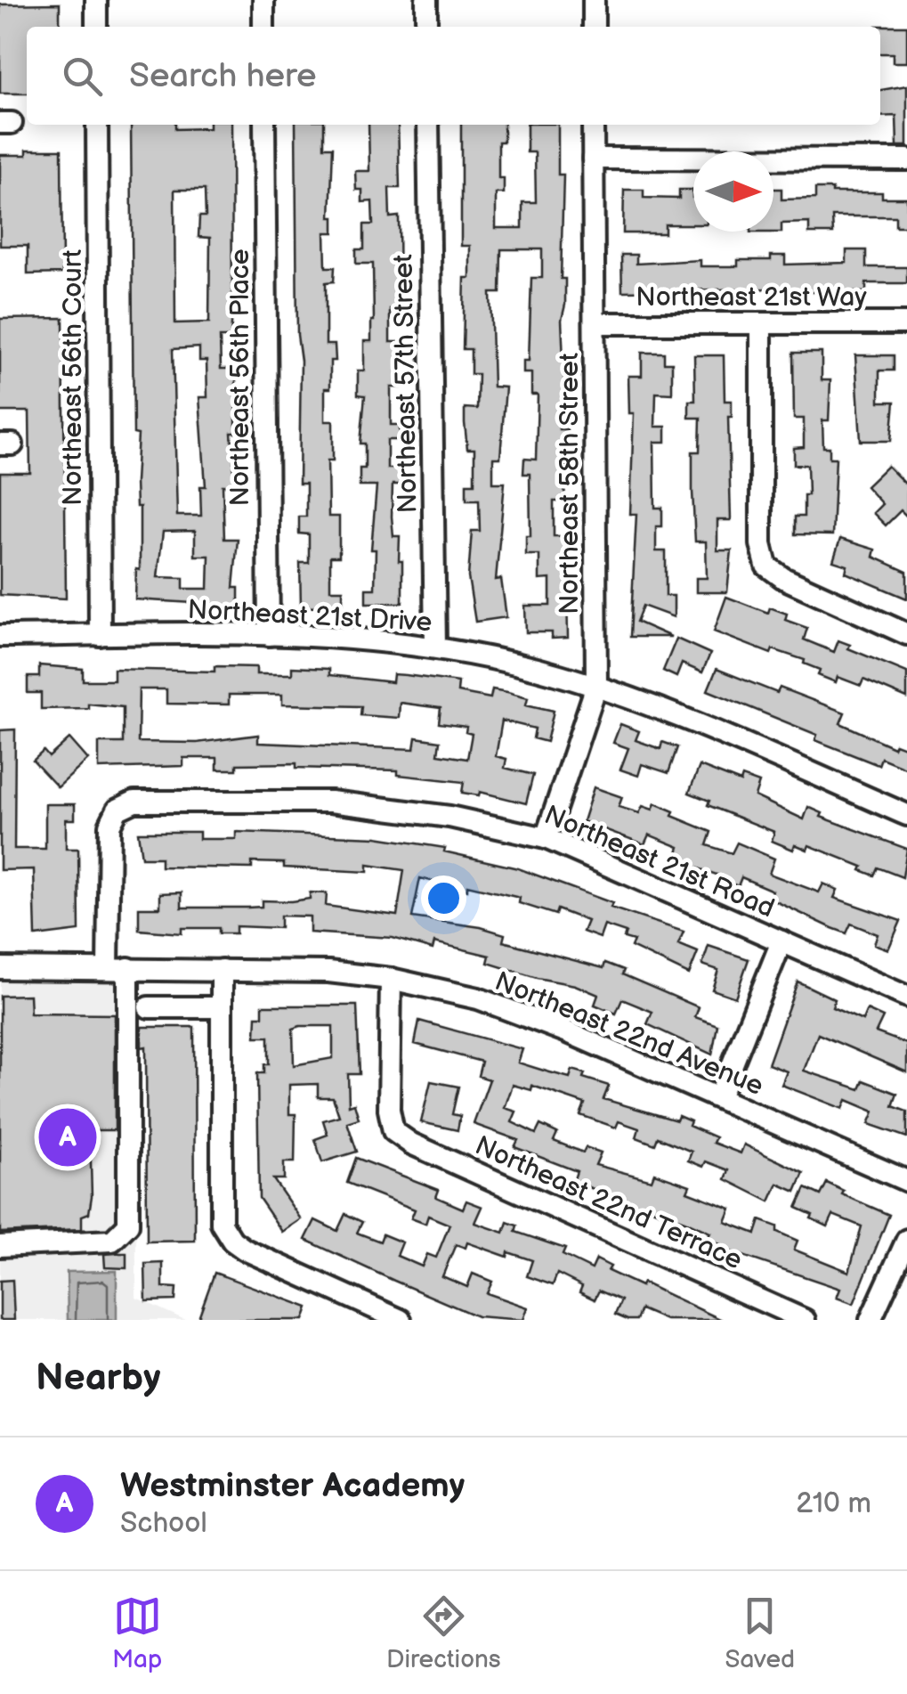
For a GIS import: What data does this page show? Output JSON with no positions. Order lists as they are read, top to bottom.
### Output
{
  "streets": {
    "street": [
      "Northeast 21st Way",
      "Northeast 56th Court",
      "Northeast 56th Place",
      "Northeast 57th Street",
      "Northeast 58th Street",
      "Northeast 21st Drive",
      "Northeast 21st Road",
      "Northeast 22nd Avenue",
      "Northeast 22nd Terrace"
    ]
  },
  "crossings": [
    ["Northeast 21st Way", "Northeast 58th Street"],
    ["Northeast 56th Court", "Northeast 21st Drive"],
    ["Northeast 56th Place", "Northeast 21st Drive"],
    ["Northeast 57th Street", "Northeast 21st Drive"],
    ["Northeast 58th Street", "Northeast 21st Drive"],
    ["Northeast 58th Street", "Northeast 21st Road"],
    ["Northeast 21st Road", "Northeast 22nd Avenue"],
    ["Northeast 22nd Avenue", "Northeast 22nd Terrace"]
  ],
  "north": "right",
  "page": {
    "search": "Search here",
    "pins": "A",
    "heading": "Nearby",
    "list": [
      {
        "mark": "A",
        "name": "Westminster Academy",
        "note": "School",
        "value": "210 m"
      }
    ],
    "nav": ["Map", "Directions", "Saved"]
  }
}
